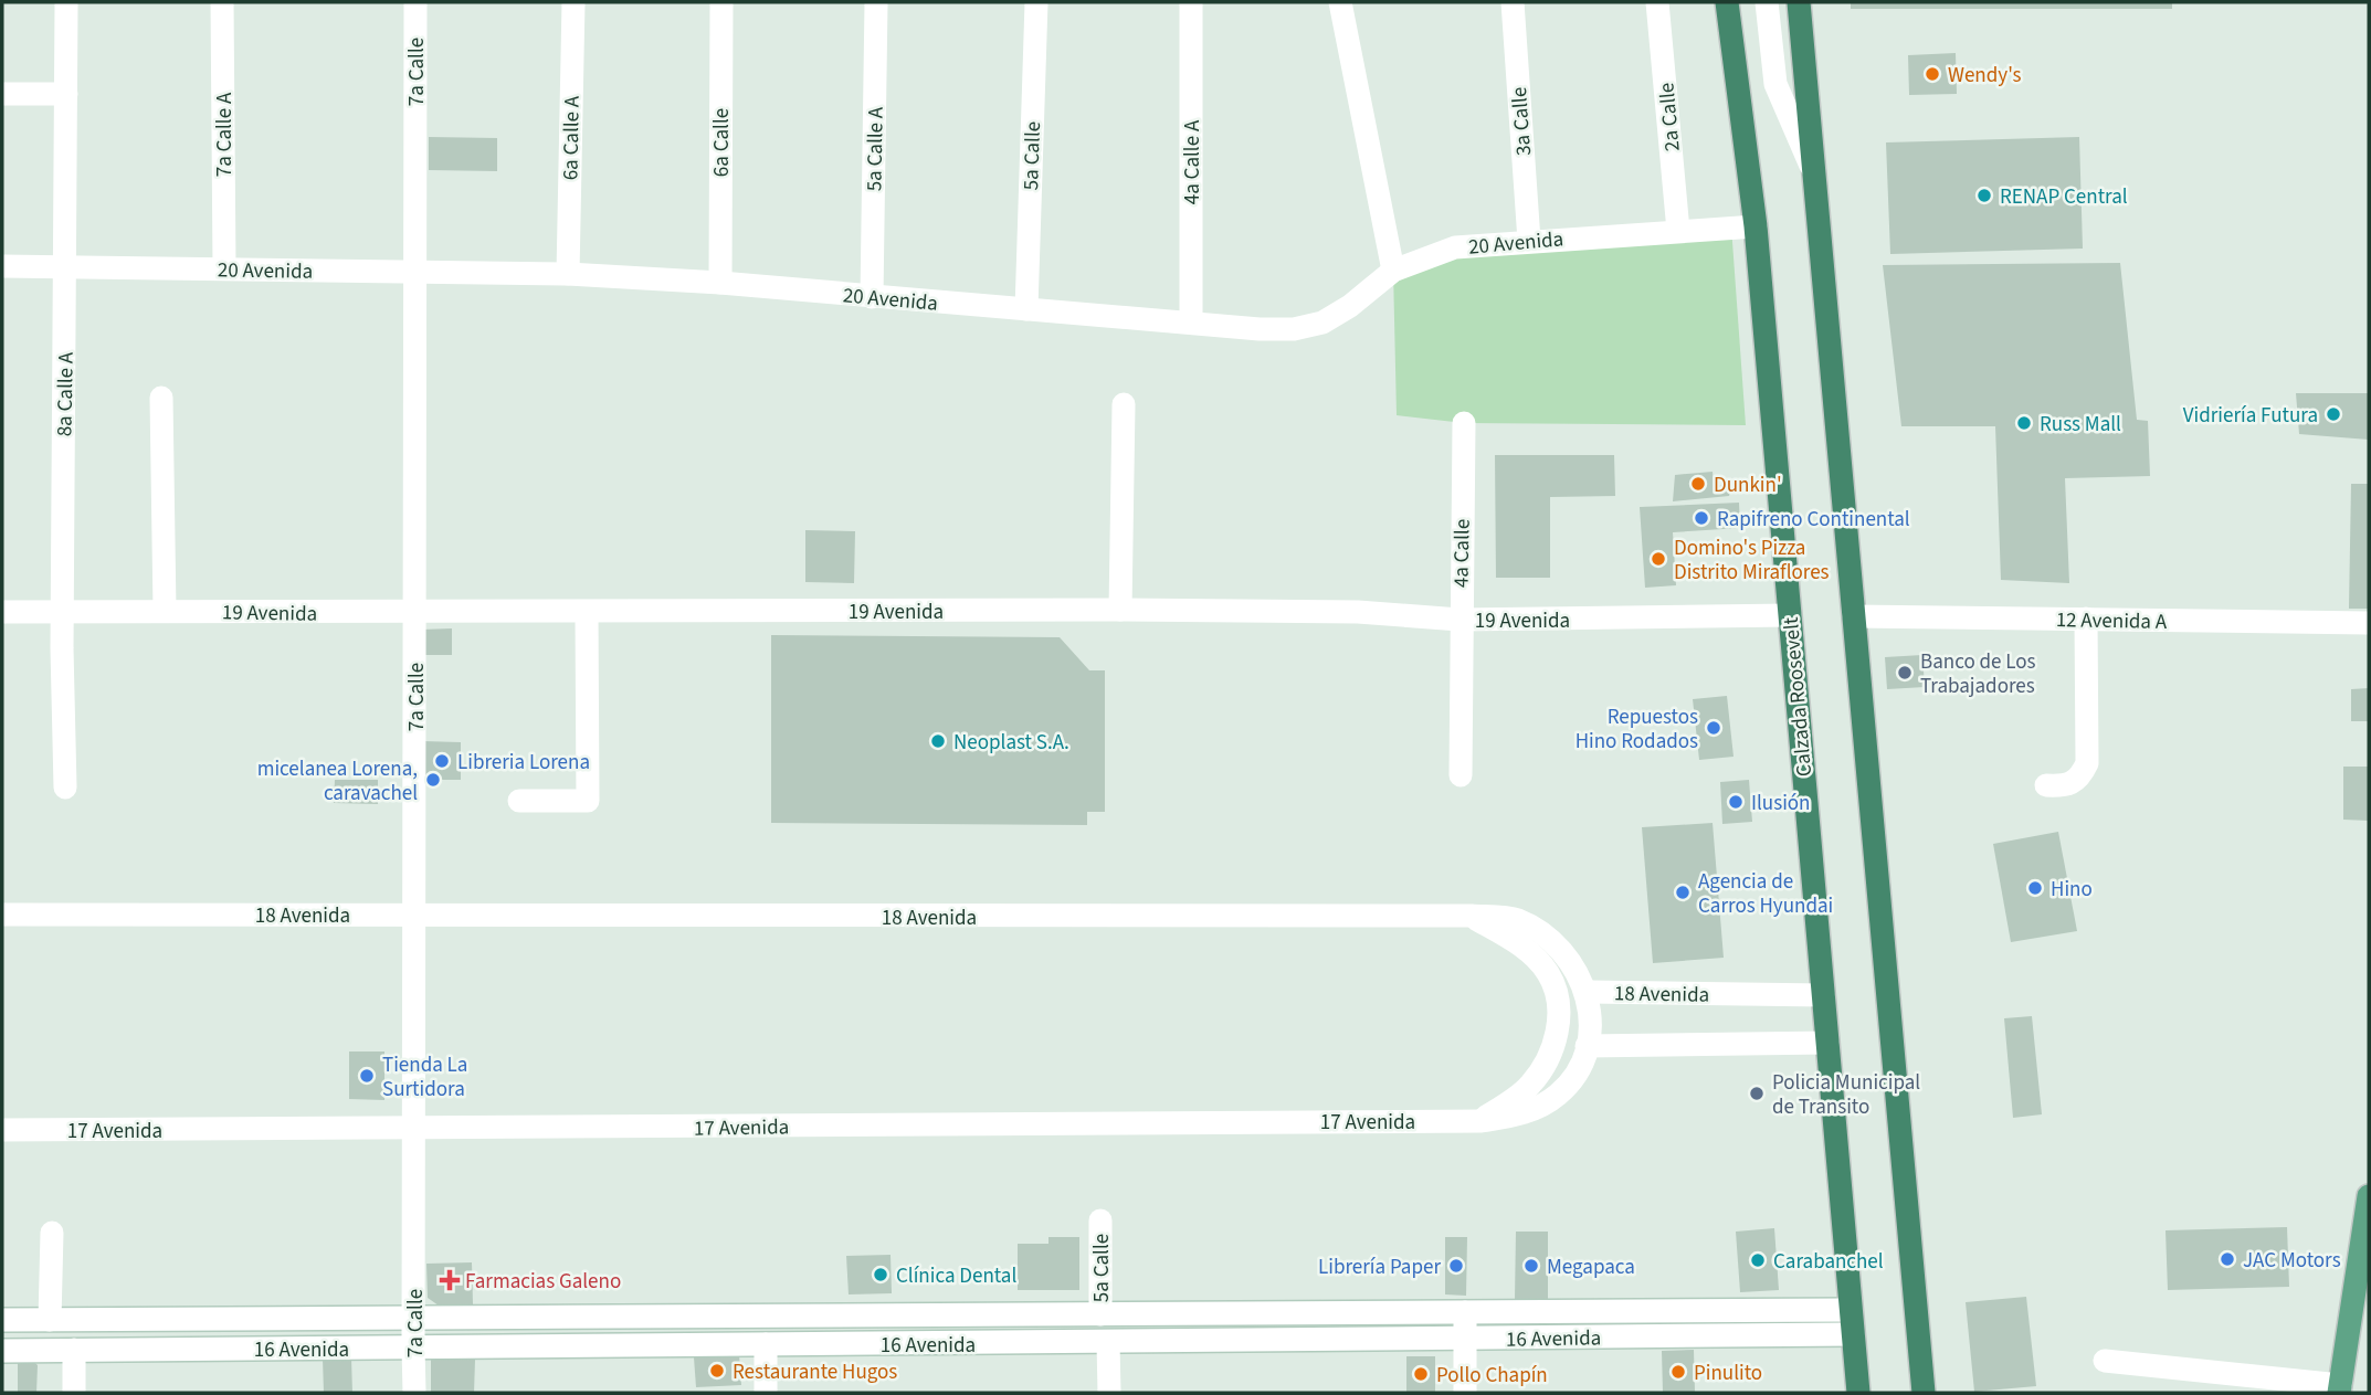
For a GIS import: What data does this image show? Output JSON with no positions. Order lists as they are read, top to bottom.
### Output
{
  "streets": {
    "highway": ["Calzada Roosevelt"],
    "street": [
      "7a Calle",
      "2a Calle",
      "3a Calle",
      "7a Calle A",
      "6a Calle A",
      "6a Calle",
      "5a Calle A",
      "5a Calle",
      "4a Calle A",
      "20 Avenida",
      "8a Calle A",
      "4a Calle",
      "19 Avenida",
      "12 Avenida A",
      "18 Avenida",
      "17 Avenida",
      "16 Avenida"
    ]
  },
  "crossings": [
    ["7a Calle", "20 Avenida"],
    ["7a Calle", "19 Avenida"],
    ["7a Calle", "18 Avenida"],
    ["7a Calle", "17 Avenida"],
    ["7a Calle", "16 Avenida"],
    ["2a Calle", "20 Avenida"],
    ["3a Calle", "20 Avenida"],
    ["7a Calle A", "20 Avenida"],
    ["6a Calle A", "20 Avenida"],
    ["6a Calle", "20 Avenida"],
    ["5a Calle A", "20 Avenida"],
    ["5a Calle", "20 Avenida"],
    ["5a Calle", "16 Avenida"],
    ["4a Calle A", "20 Avenida"],
    ["20 Avenida", "8a Calle A"],
    ["20 Avenida", "Calzada Roosevelt"],
    ["8a Calle A", "19 Avenida"],
    ["4a Calle", "19 Avenida"],
    ["19 Avenida", "Calzada Roosevelt"],
    ["Calzada Roosevelt", "18 Avenida"],
    ["Calzada Roosevelt", "16 Avenida"],
    ["18 Avenida", "17 Avenida"]
  ],
  "places": {
    "other": [
      "Wendy's",
      "RENAP Central",
      "Vidriería Futura",
      "Russ Mall",
      "Dunkin'",
      "Rapifreno Continental",
      "Domino's Pizza Distrito Miraflores",
      "Banco de Los Trabajadores",
      "Repuestos Hino Rodados",
      "Neoplast S.A.",
      "Libreria Lorena",
      "micelanea Lorena, caravachel",
      "Ilusión",
      "Hino",
      "Agencia de Carros Hyundai",
      "Tienda La Surtidora",
      "Policia Municipal de Transito",
      "JAC Motors",
      "Carabanchel",
      "Librería Paper",
      "Megapaca",
      "Clínica Dental",
      "Restaurante Hugos",
      "Pinulito",
      "Pollo Chapín"
    ],
    "health": ["Farmacias Galeno"]
  }
}
